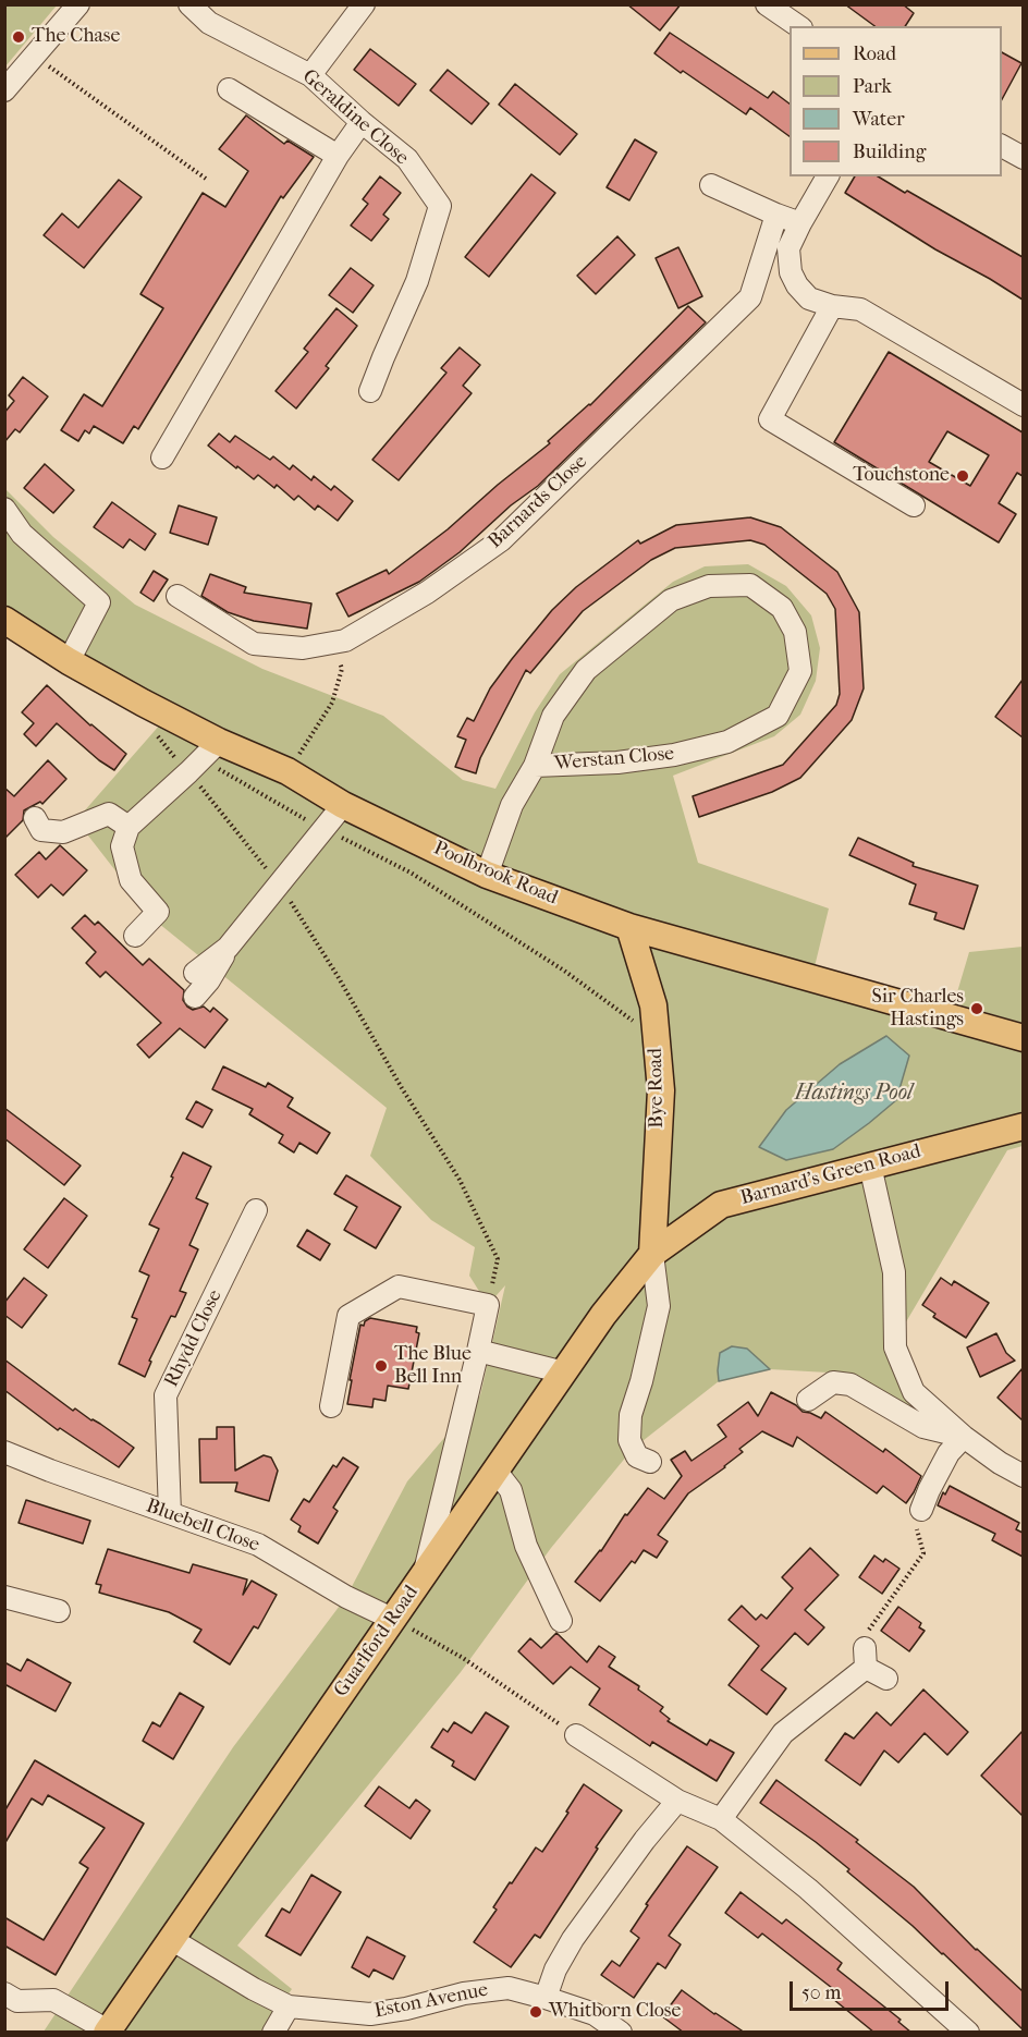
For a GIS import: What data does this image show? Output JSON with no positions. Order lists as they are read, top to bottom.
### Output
{
  "streets": {
    "main road": [
      "Poolbrook Road",
      "Bye Road",
      "Barnard's Green Road",
      "Guarlford Road"
    ],
    "street": [
      "Geraldine Close",
      "Barnards Close",
      "Werstan Close",
      "Rhydd Close",
      "Bluebell Close",
      "Eston Avenue"
    ]
  },
  "crossings": [
    ["Werstan Close", "Poolbrook Road"],
    ["Poolbrook Road", "Bye Road"],
    ["Bye Road", "Barnard's Green Road"],
    ["Bye Road", "Guarlford Road"],
    ["Barnard's Green Road", "Guarlford Road"],
    ["Rhydd Close", "Bluebell Close"],
    ["Bluebell Close", "Guarlford Road"],
    ["Guarlford Road", "Eston Avenue"]
  ],
  "water": ["Hastings Pool"],
  "places": [
    "The Chase",
    "Touchstone",
    "Sir Charles Hastings",
    "The Blue Bell Inn",
    "Whitborn Close"
  ],
  "legend": [
    "Road",
    "Park",
    "Water",
    "Building"
  ],
  "scale_bar": "50 m"
}
